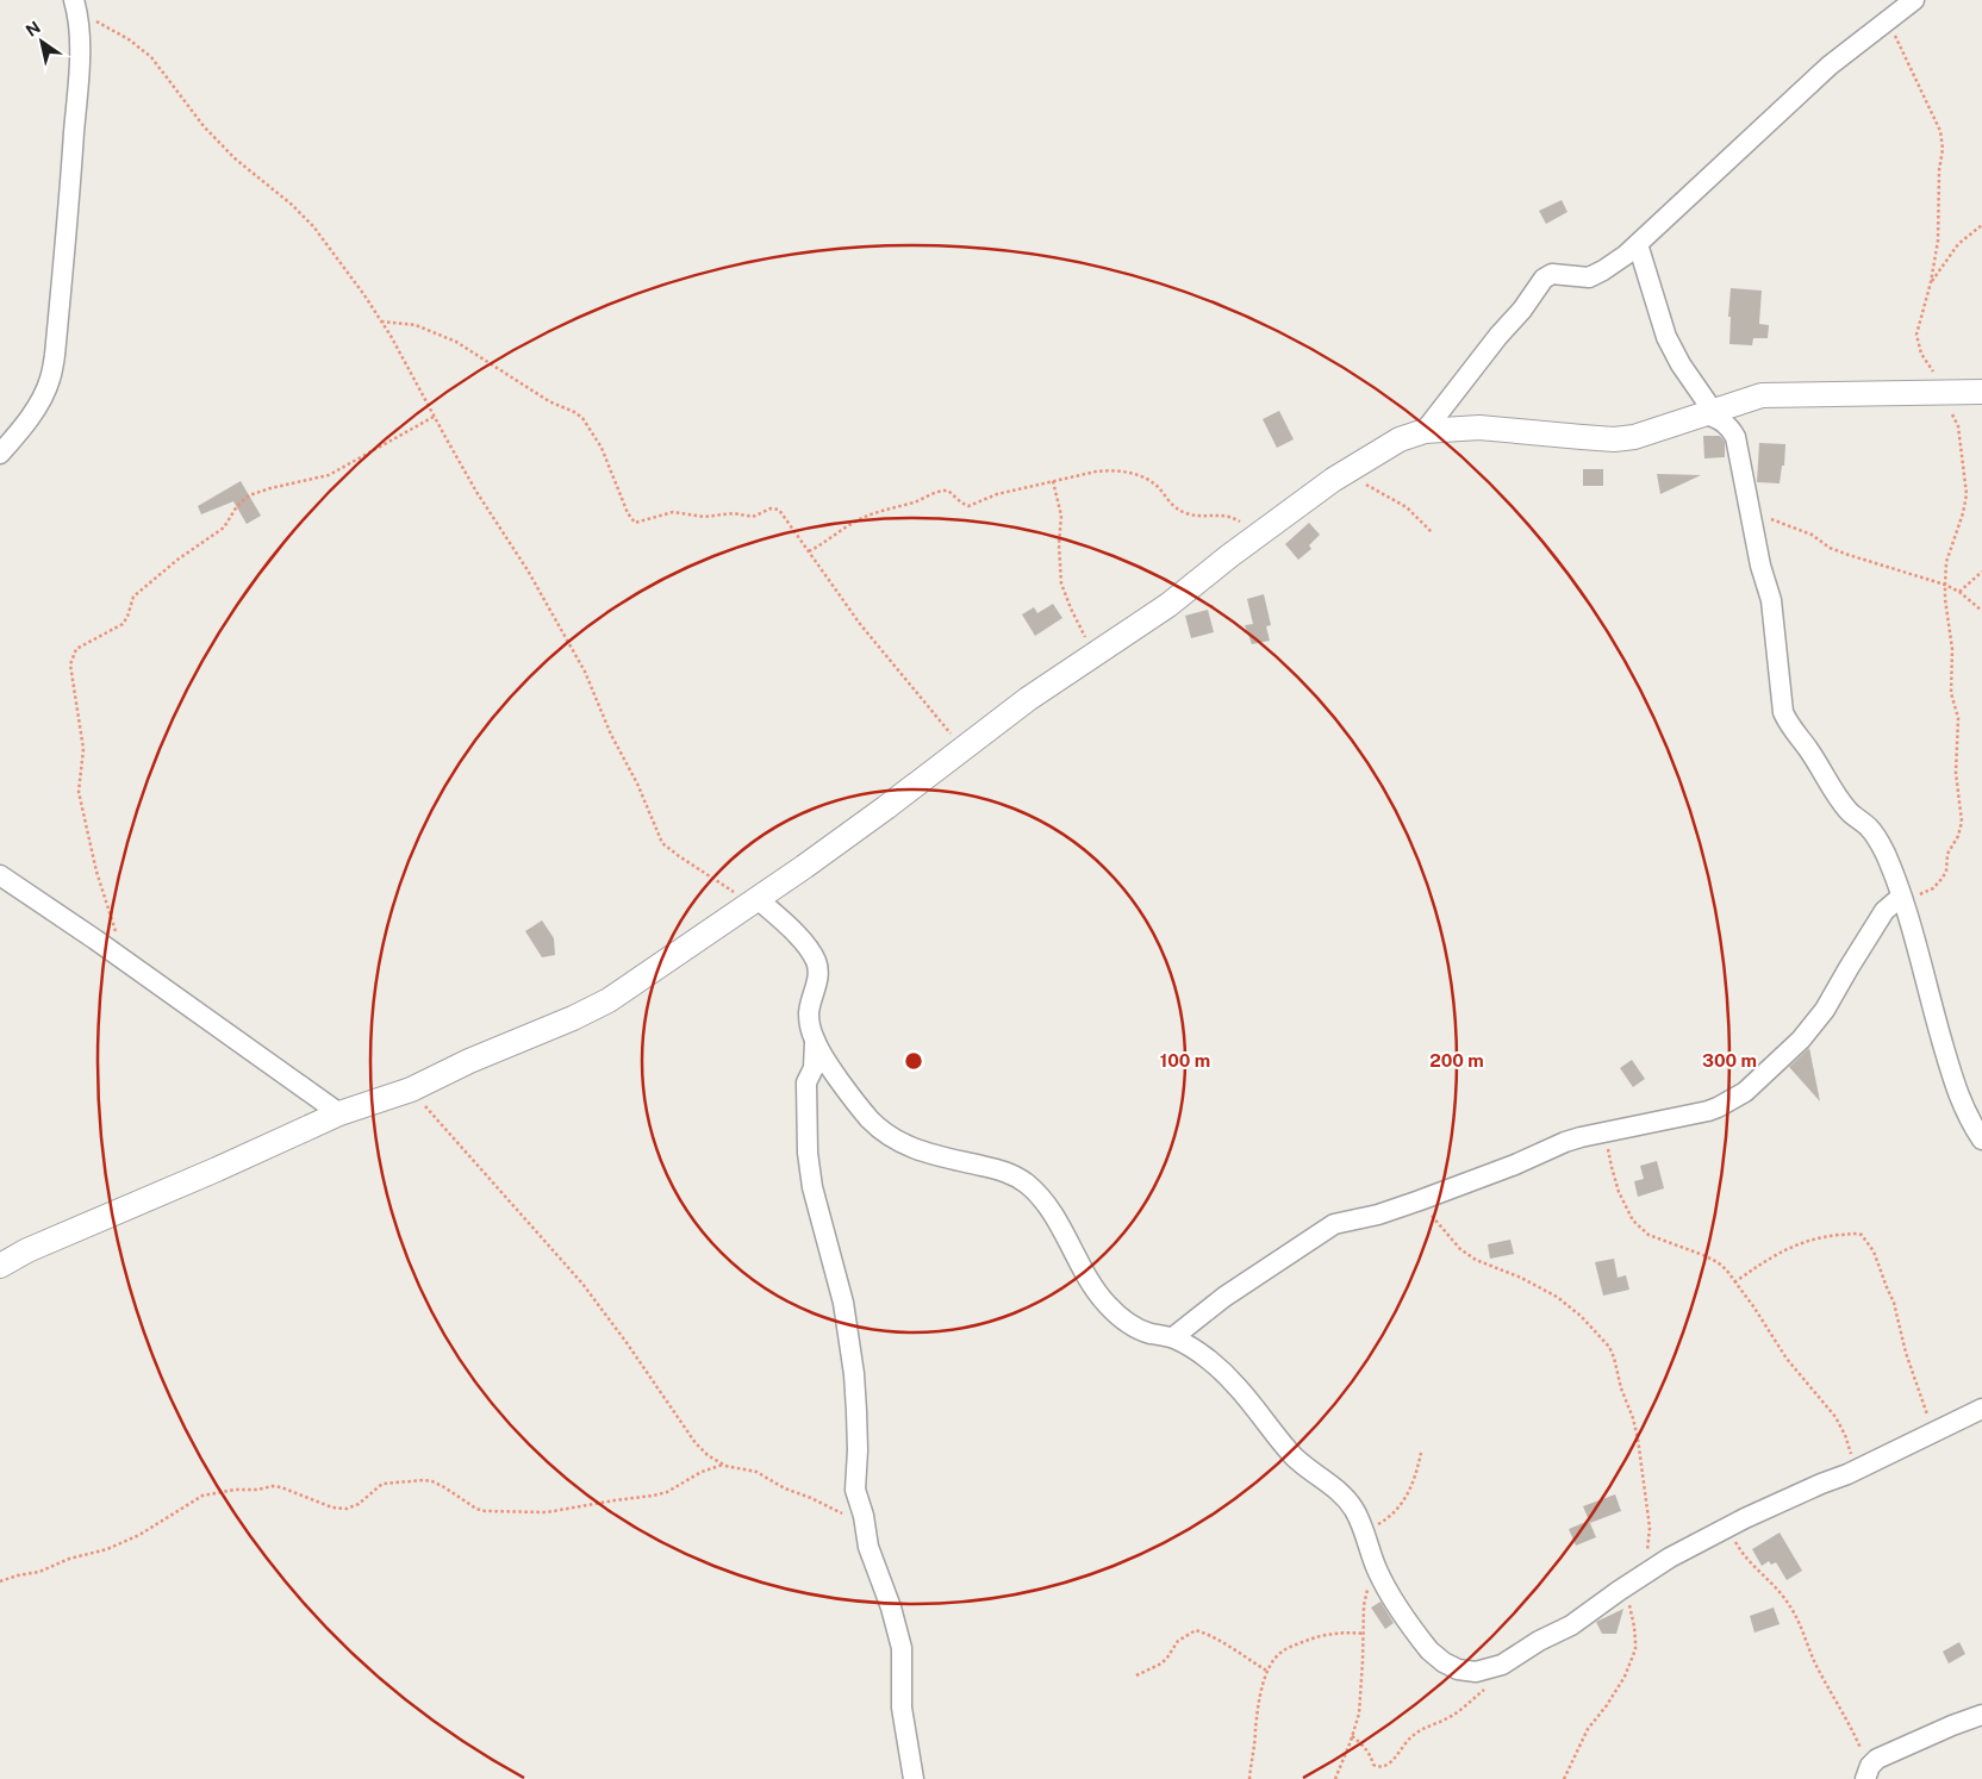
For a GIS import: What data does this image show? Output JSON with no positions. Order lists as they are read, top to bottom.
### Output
{
  "north": "top left",
  "rings": ["100 m", "200 m", "300 m"]
}
